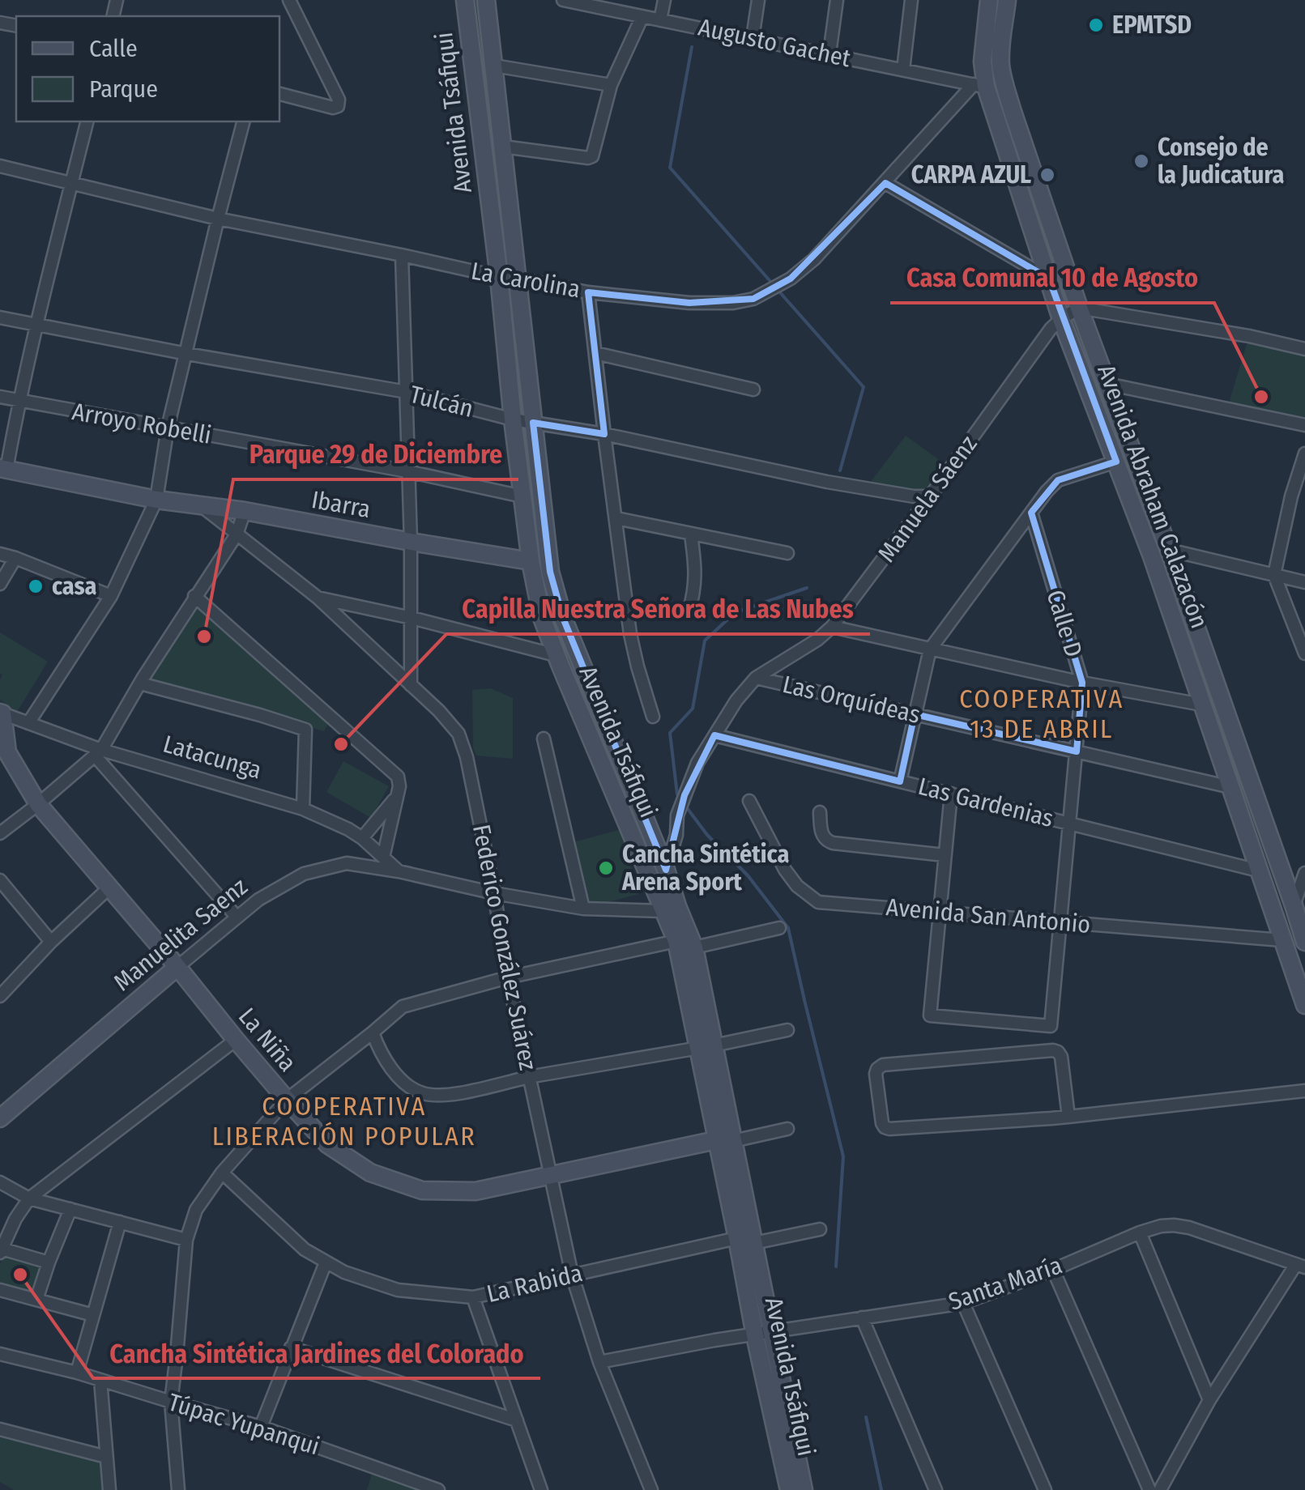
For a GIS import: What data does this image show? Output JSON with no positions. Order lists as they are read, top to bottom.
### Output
{
  "streets": {
    "main road": [
      "Avenida Tsáfiqui",
      "Avenida Abraham Calazacón",
      "Ibarra",
      "Manuelita Saenz",
      "La Niña"
    ],
    "street": [
      "Augusto Gachet",
      "La Carolina",
      "Tulcán",
      "Arroyo Robelli",
      "Manuela Sáenz",
      "Calle D",
      "Las Orquídeas",
      "Latacunga",
      "Las Gardenias",
      "Avenida San Antonio",
      "Federico González Suárez",
      "La Rabida",
      "Santa María",
      "Túpac Yupanqui"
    ]
  },
  "crossings": [
    ["Augusto Gachet", "La Carolina"],
    ["Augusto Gachet", "Avenida Abraham Calazacón"],
    ["Avenida Tsáfiqui", "La Carolina"],
    ["Avenida Tsáfiqui", "Tulcán"],
    ["Avenida Tsáfiqui", "Arroyo Robelli"],
    ["Avenida Tsáfiqui", "Manuela Sáenz"],
    ["Avenida Tsáfiqui", "Ibarra"],
    ["Avenida Tsáfiqui", "Manuelita Saenz"],
    ["Avenida Tsáfiqui", "La Niña"],
    ["Avenida Tsáfiqui", "La Rabida"],
    ["Avenida Tsáfiqui", "Santa María"],
    ["La Carolina", "Avenida Abraham Calazacón"],
    ["Tulcán", "Manuela Sáenz"],
    ["Avenida Abraham Calazacón", "Manuela Sáenz"],
    ["Avenida Abraham Calazacón", "Las Orquídeas"],
    ["Avenida Abraham Calazacón", "Las Gardenias"],
    ["Avenida Abraham Calazacón", "Avenida San Antonio"],
    ["Manuela Sáenz", "Las Orquídeas"],
    ["Manuela Sáenz", "Las Gardenias"],
    ["Ibarra", "Federico González Suárez"],
    ["Calle D", "Las Orquídeas"],
    ["Calle D", "Las Gardenias"],
    ["Calle D", "Avenida San Antonio"],
    ["Latacunga", "Manuelita Saenz"],
    ["Latacunga", "La Niña"],
    ["Manuelita Saenz", "Federico González Suárez"],
    ["Manuelita Saenz", "La Niña"],
    ["Federico González Suárez", "La Niña"],
    ["Federico González Suárez", "La Rabida"],
    ["Federico González Suárez", "Santa María"]
  ],
  "districts": ["COOPERATIVA 13 DE ABRIL", "COOPERATIVA LIBERACIÓN POPULAR"],
  "places": [
    "EPMTSD",
    "Consejo de la Judicatura",
    "CARPA AZUL",
    "Casa Comunal 10 de Agosto",
    "casa",
    "Parque 29 de Diciembre",
    "Capilla Nuestra Señora de Las Nubes",
    "Cancha Sintética Arena Sport",
    "Cancha Sintética Jardines del Colorado"
  ],
  "legend": ["Calle", "Parque"]
}
